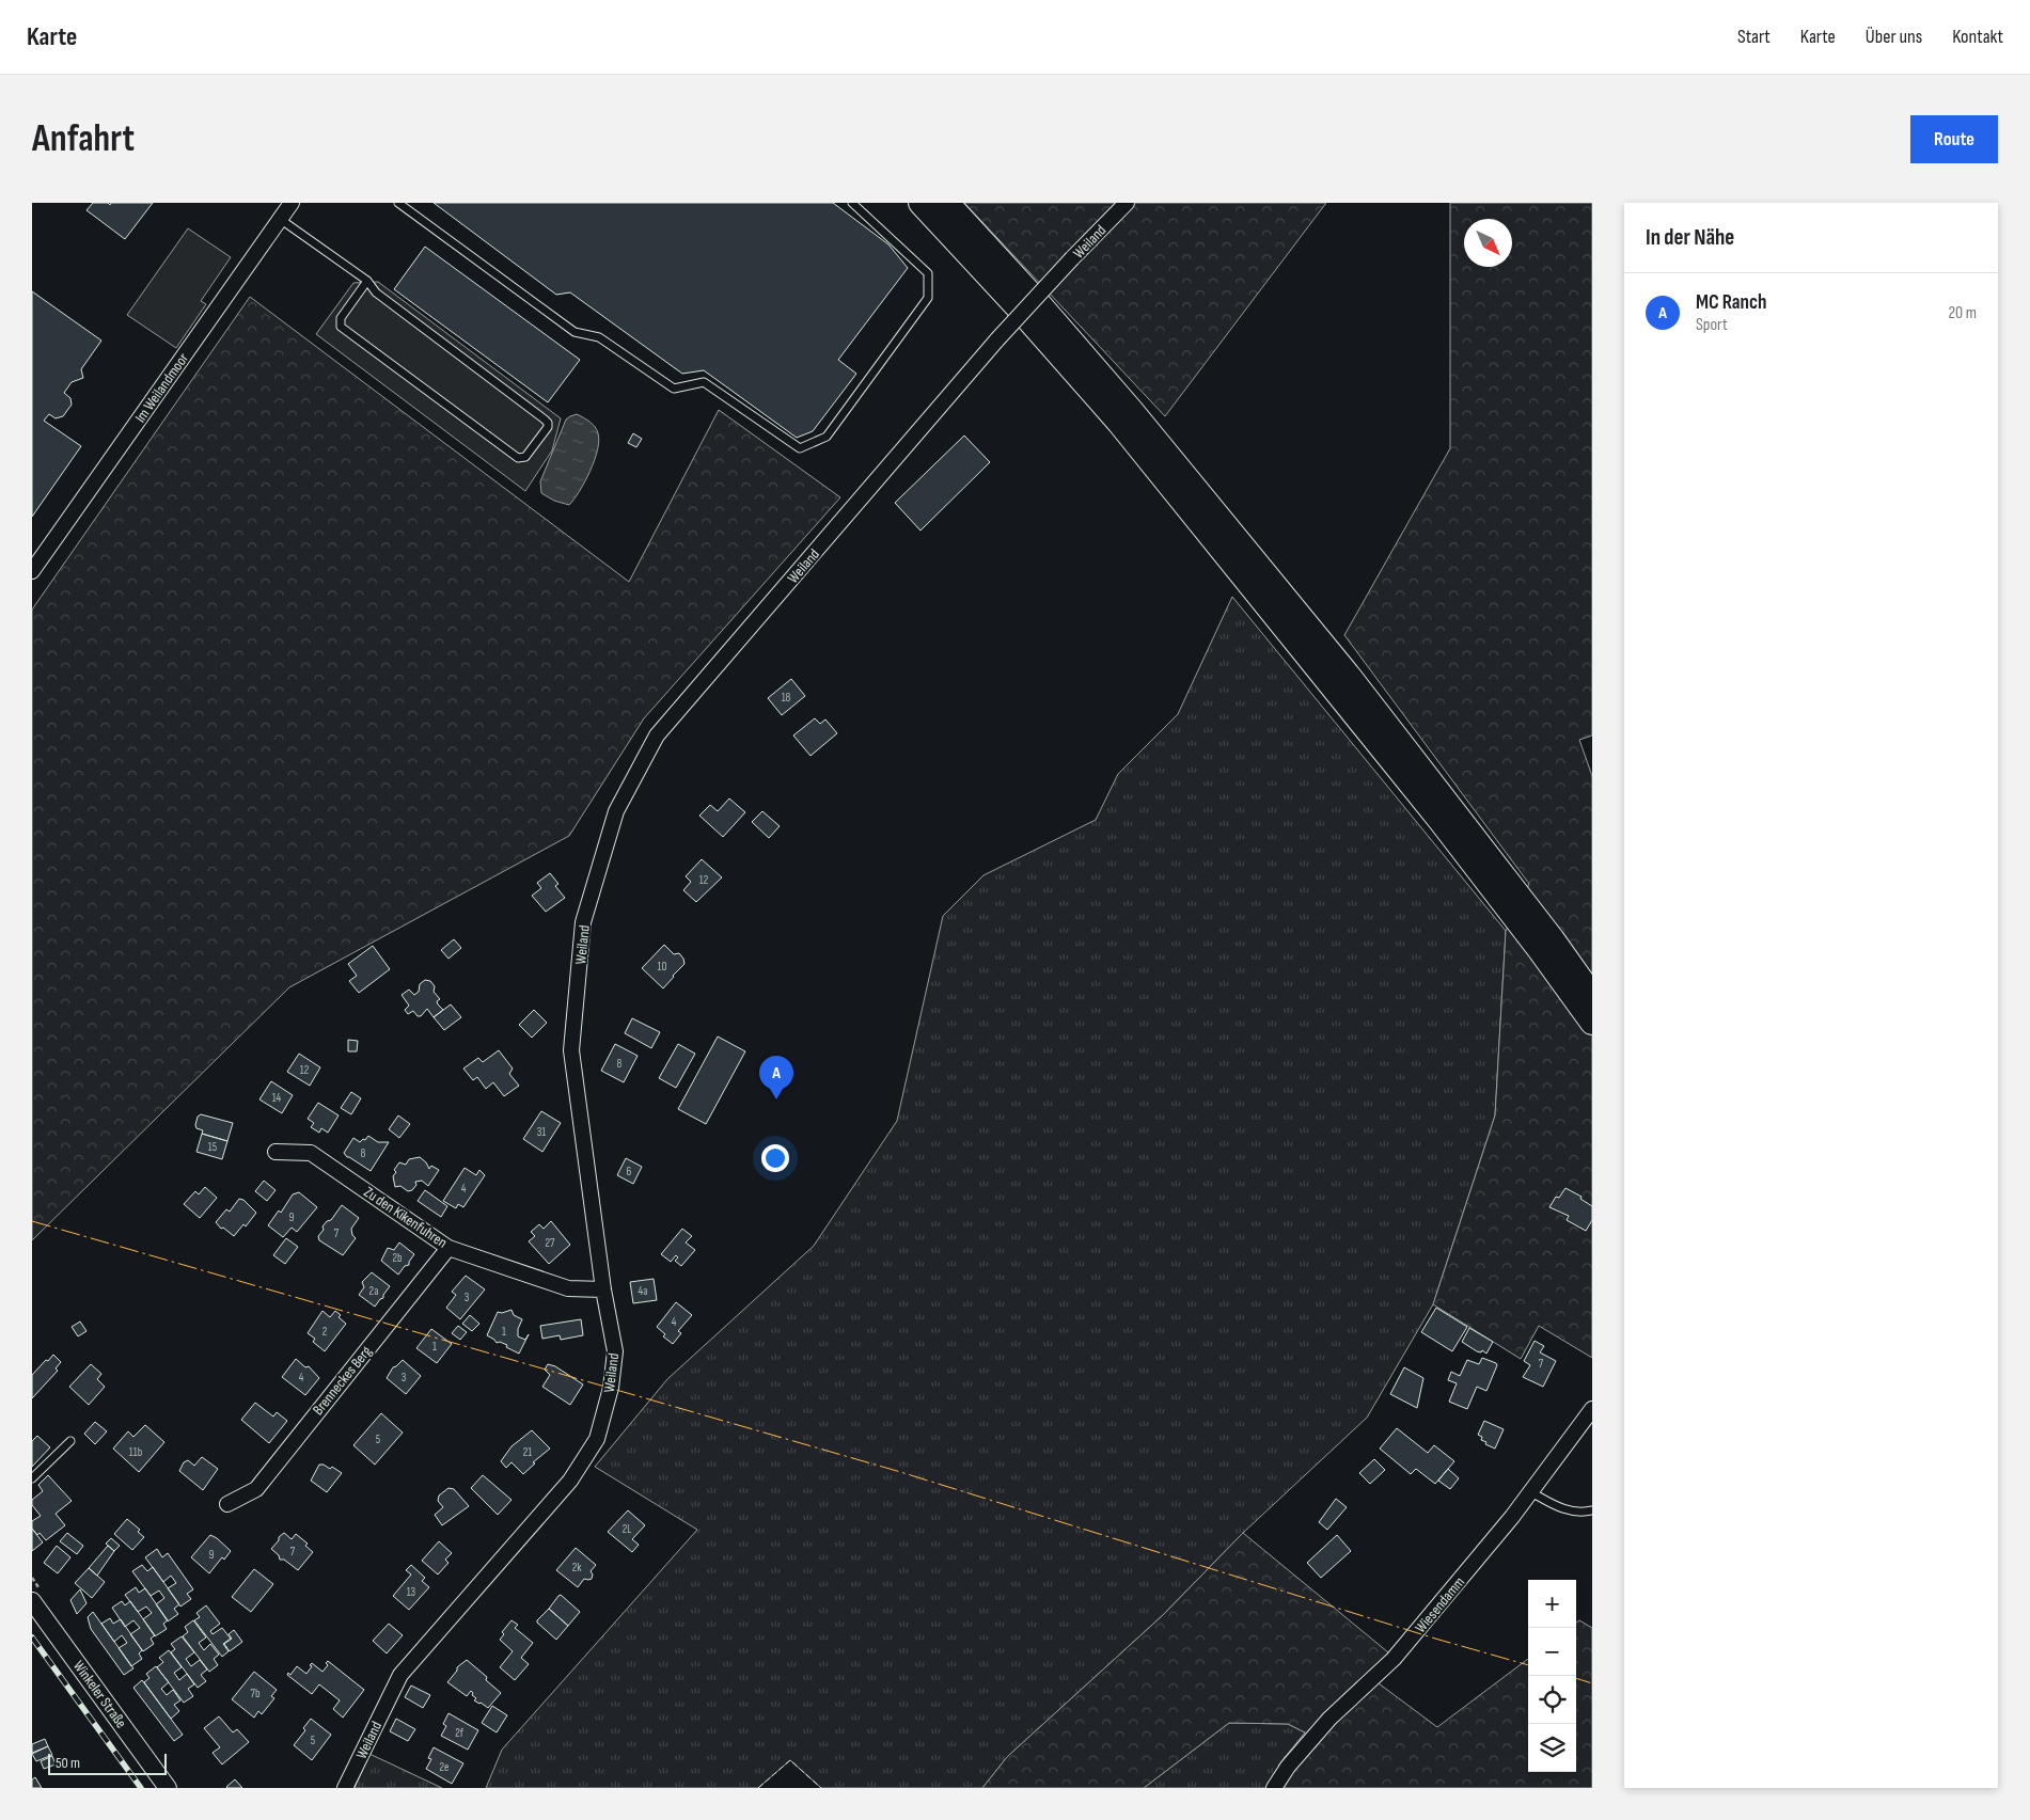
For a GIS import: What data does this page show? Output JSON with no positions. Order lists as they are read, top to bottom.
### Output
{
  "streets": {
    "street": [
      "Weiland",
      "Im Weilandmoor",
      "Zu den Kikenfuhren",
      "Brenneckes Berg",
      "Wiesendamm",
      "Winkeler Straße"
    ]
  },
  "crossings": [
    ["Weiland", "Zu den Kikenfuhren"],
    ["Zu den Kikenfuhren", "Brenneckes Berg"]
  ],
  "house_numbers": [
    "18",
    "12",
    "10",
    "8",
    "12",
    "14",
    "31",
    "15",
    "8",
    "6",
    "4",
    "9",
    "7",
    "27",
    "2b",
    "2a",
    "4a",
    "3",
    "4",
    "2",
    "1",
    "1",
    "7",
    "4",
    "3",
    "5",
    "11b",
    "21",
    "2L",
    "7",
    "9",
    "2k",
    "13",
    "7b",
    "2f",
    "5",
    "2e"
  ],
  "scale_bar": "50 m",
  "north": "bottom right",
  "page": {
    "header": "Karte",
    "nav": [
      "Start",
      "Karte",
      "Über uns",
      "Kontakt"
    ],
    "buttons": "Route",
    "title": "Anfahrt",
    "heading": "In der Nähe",
    "list": [
      {
        "mark": "A",
        "name": "MC Ranch",
        "note": "Sport",
        "value": "20 m"
      }
    ],
    "pins": "A",
    "map_buttons": ["+", "−"],
    "scale": "50 m"
  }
}
